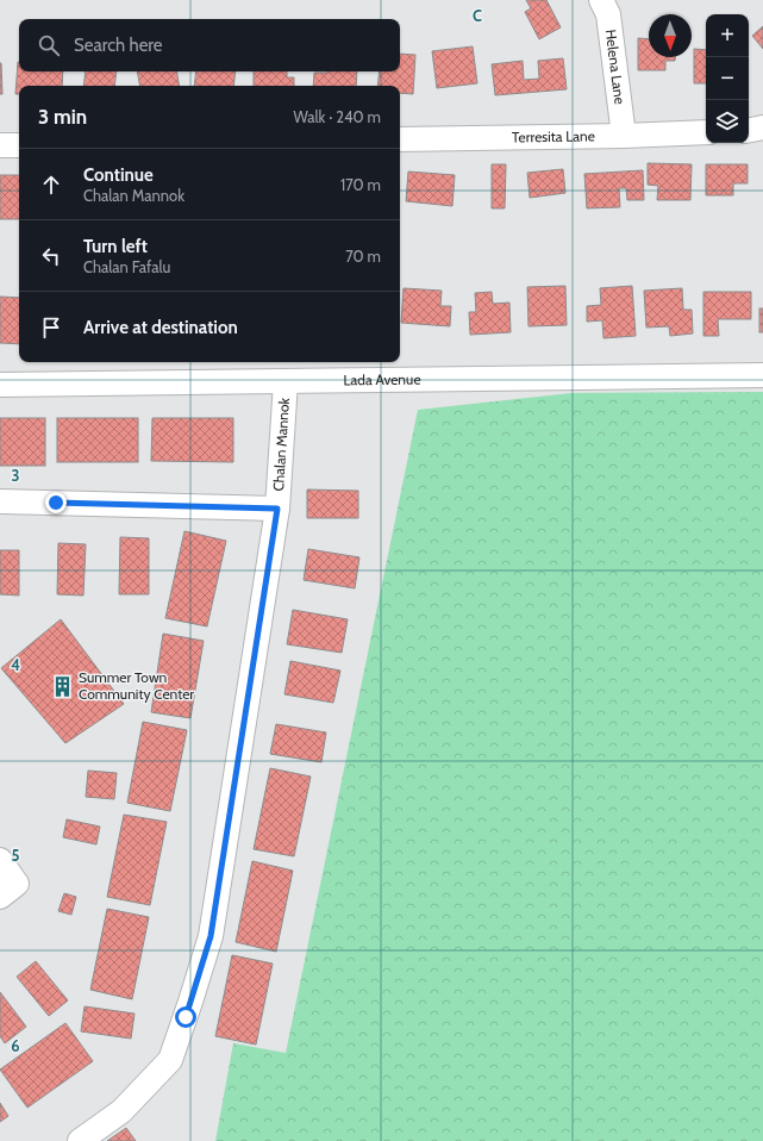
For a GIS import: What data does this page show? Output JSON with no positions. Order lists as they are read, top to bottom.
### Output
{
  "streets": {
    "street": [
      "Helena Lane",
      "Terresita Lane",
      "Lada Avenue",
      "Chalan Mannok"
    ]
  },
  "crossings": [
    ["Helena Lane", "Terresita Lane"],
    ["Lada Avenue", "Chalan Mannok"]
  ],
  "places": {
    "building": ["Summer Town Community Center"]
  },
  "north": "bottom",
  "page": {
    "map_buttons": ["+", "−"],
    "search": "Search here",
    "heading": ["3 min", "Walk · 240 m"],
    "list": [
      ["Continue", "Chalan Mannok", "170 m"],
      ["Turn left", "Chalan Fafalu", "70 m"],
      "Arrive at destination"
    ]
  },
  "grid": {
    "columns": ["C"],
    "rows": [
      "3",
      "4",
      "5",
      "6"
    ]
  }
}
